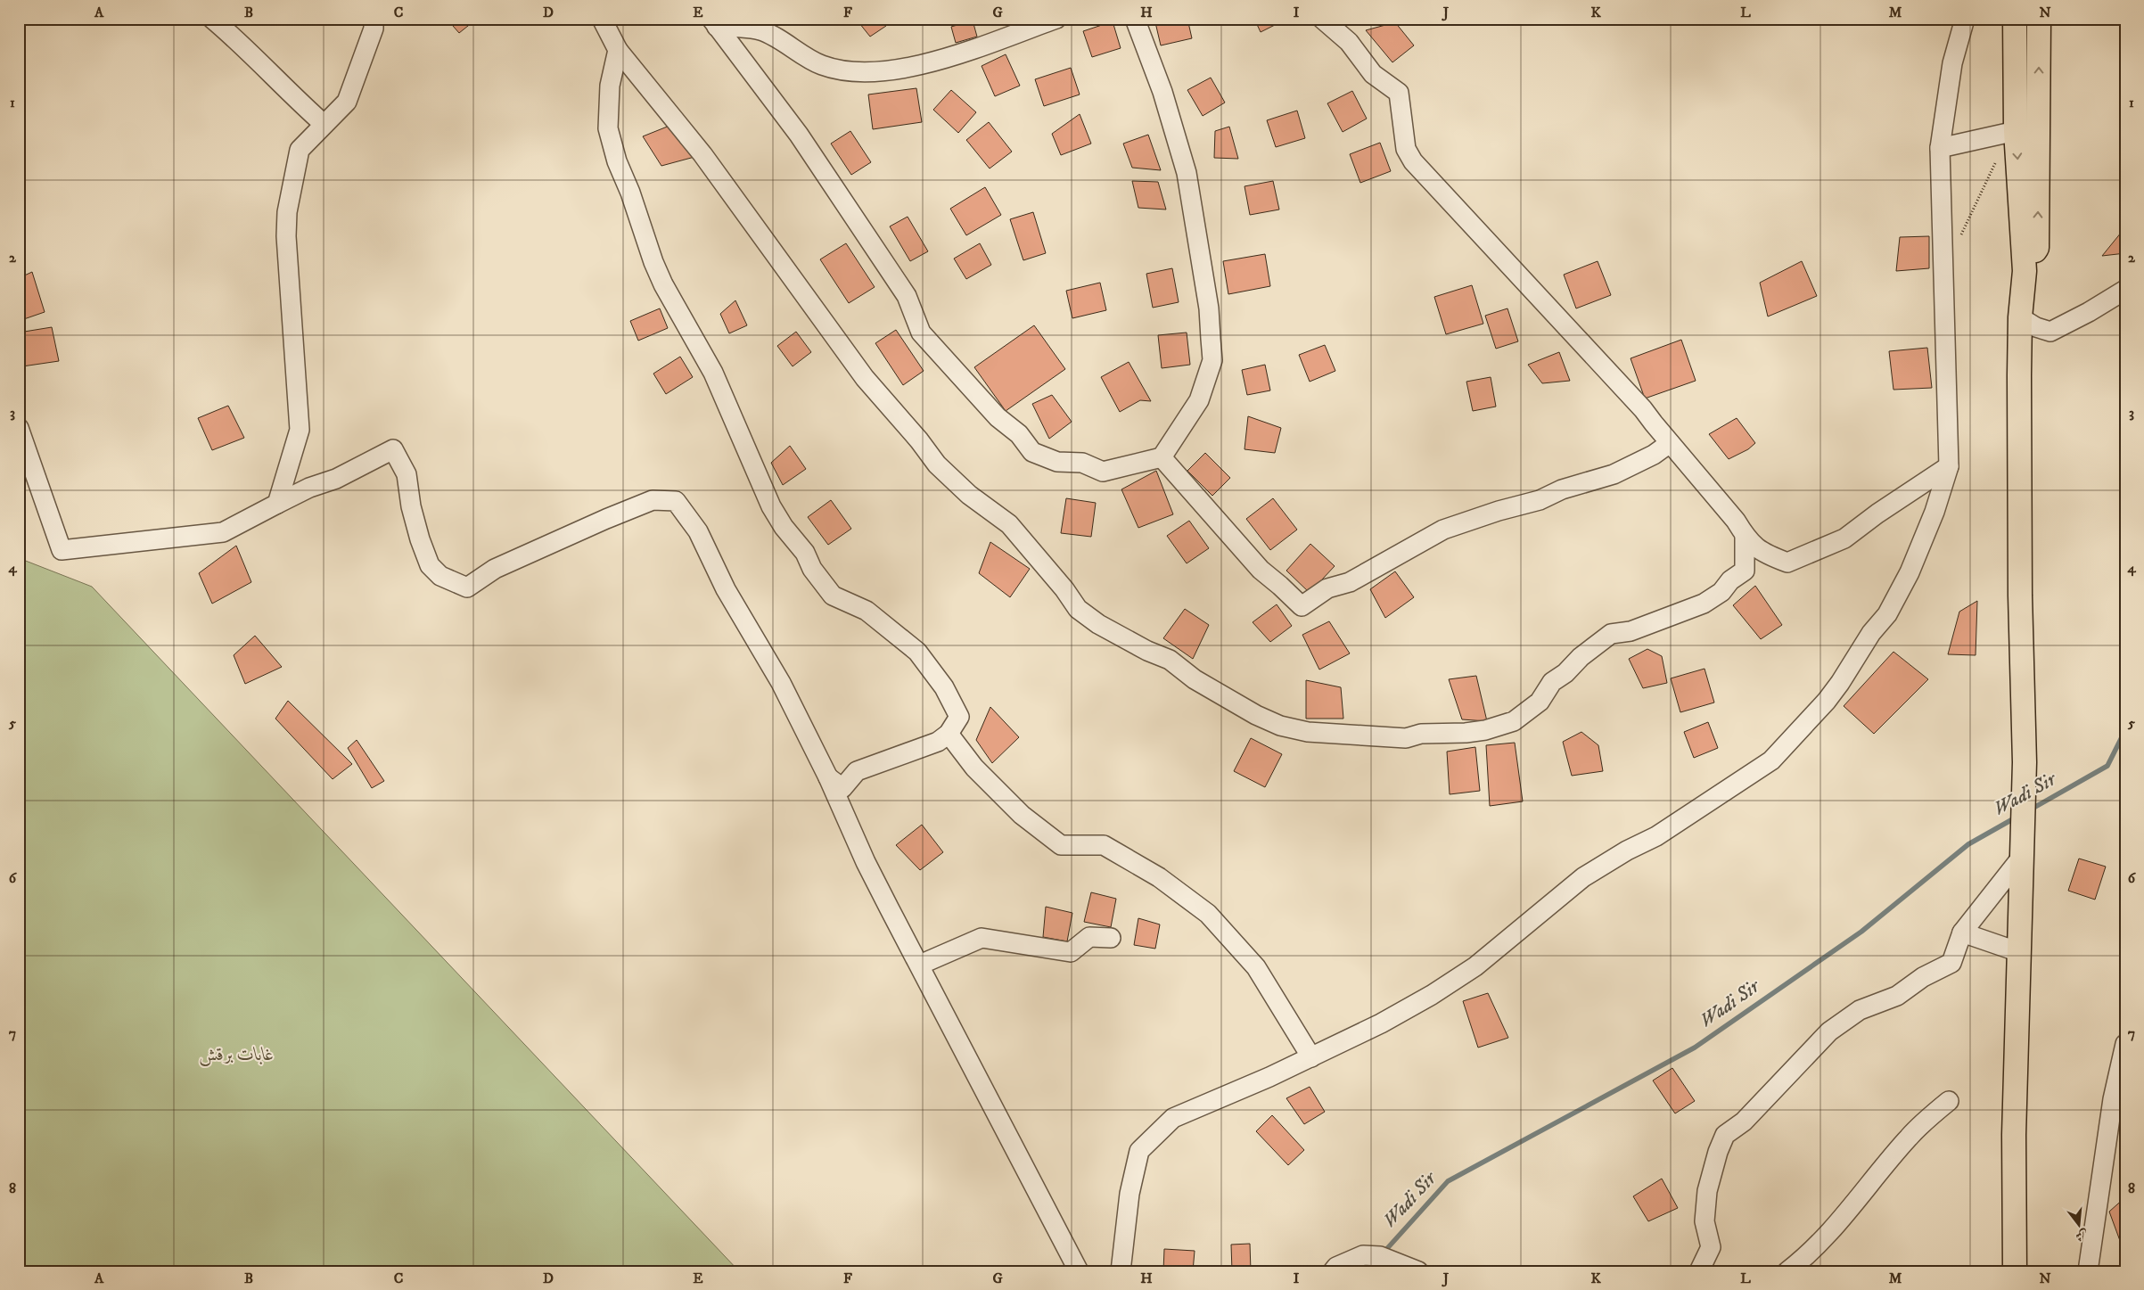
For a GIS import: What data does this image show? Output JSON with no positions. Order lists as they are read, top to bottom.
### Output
{
  "water": ["Wadi Sir"],
  "parks": ["غابات برقش"],
  "north": "bottom",
  "grid": {
    "columns": [
      "A",
      "B",
      "C",
      "D",
      "E",
      "F",
      "G",
      "H",
      "I",
      "J",
      "K",
      "L",
      "M",
      "N"
    ],
    "rows": [
      "1",
      "2",
      "3",
      "4",
      "5",
      "6",
      "7",
      "8"
    ]
  }
}
